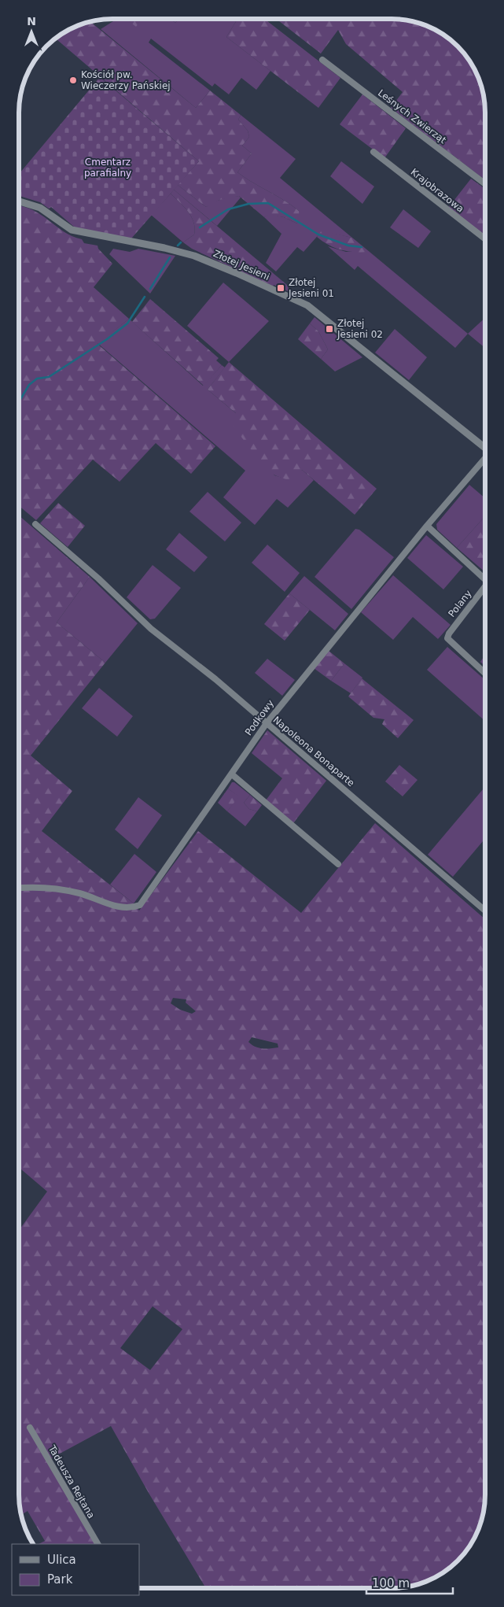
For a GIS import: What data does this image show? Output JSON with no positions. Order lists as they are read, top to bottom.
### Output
{
  "streets": {
    "street": [
      "Leśnych Zwierząt",
      "Krajobrazowa",
      "Złotej Jesieni",
      "Polany",
      "Podkowy",
      "Napoleona Bonaparte",
      "Tadeusza Rejtana"
    ]
  },
  "crossings": [
    ["Polany", "Podkowy"],
    ["Podkowy", "Napoleona Bonaparte"]
  ],
  "parks": ["Cmentarz parafialny"],
  "places": {
    "other": ["Kościół pw. Wieczerzy Pańskiej"],
    "transit": ["Złotej Jesieni 01", "Złotej Jesieni 02"]
  },
  "legend": ["Ulica", "Park"],
  "scale_bar": "100 m",
  "north": "top"
}
